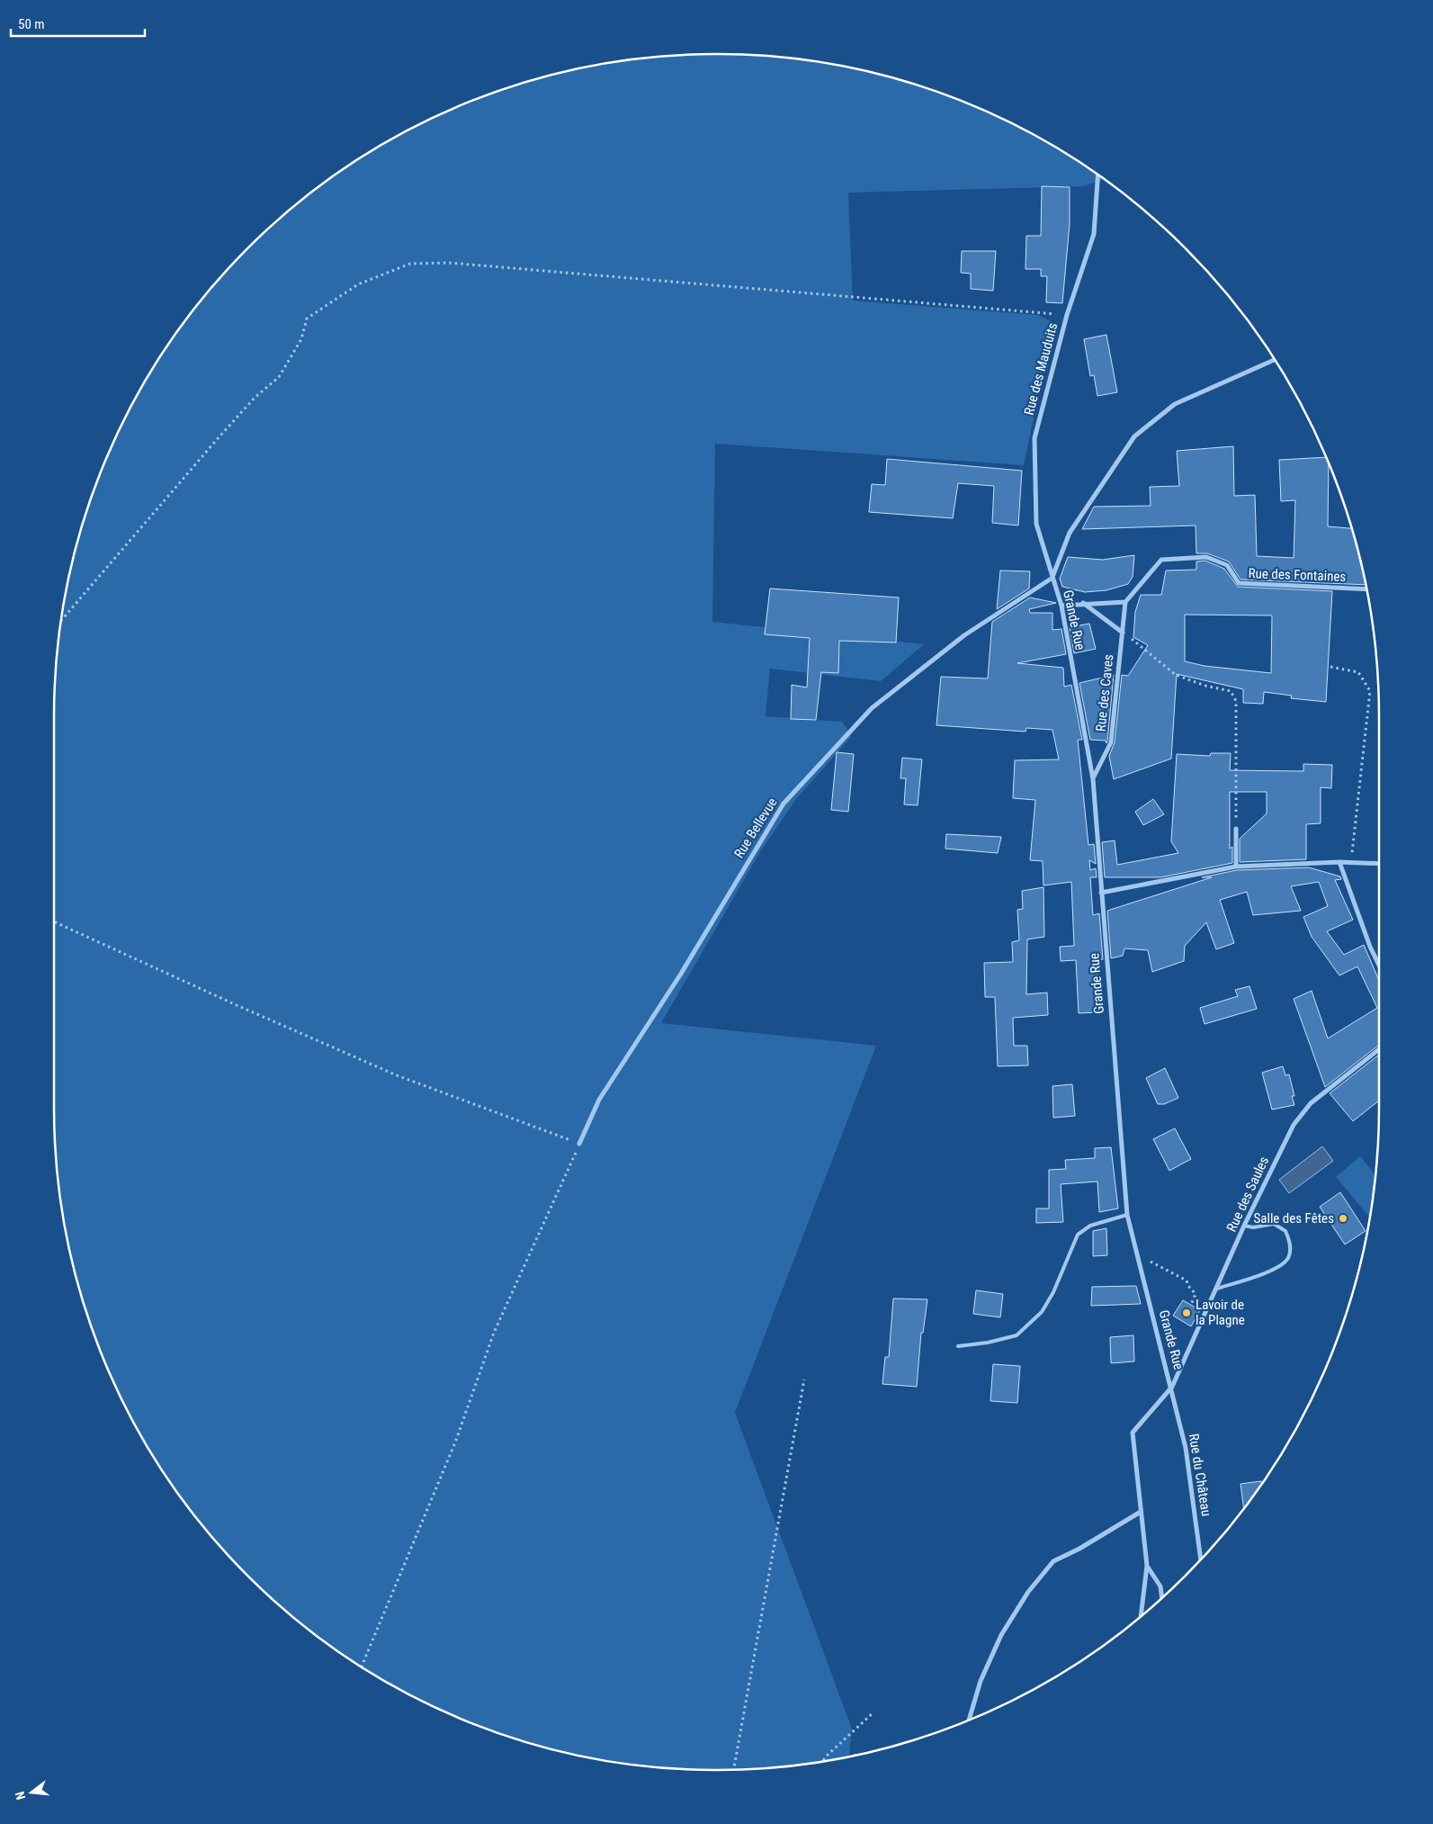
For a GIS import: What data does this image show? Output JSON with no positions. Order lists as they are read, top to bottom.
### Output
{
  "streets": {
    "street": [
      "Rue des Mauduits",
      "Rue des Fontaines",
      "Grande Rue",
      "Rue des Caves",
      "Rue Bellevue",
      "Rue des Saules",
      "Rue du Château"
    ]
  },
  "crossings": [
    ["Rue des Mauduits", "Grande Rue"],
    ["Rue des Mauduits", "Rue Bellevue"],
    ["Rue des Fontaines", "Rue des Caves"],
    ["Grande Rue", "Rue des Caves"],
    ["Grande Rue", "Rue Bellevue"],
    ["Grande Rue", "Rue des Saules"],
    ["Grande Rue", "Rue du Château"],
    ["Rue des Saules", "Rue du Château"]
  ],
  "places": ["Salle des Fêtes", "Lavoir de la Plagne"],
  "scale_bar": "50 m",
  "north": "left"
}
